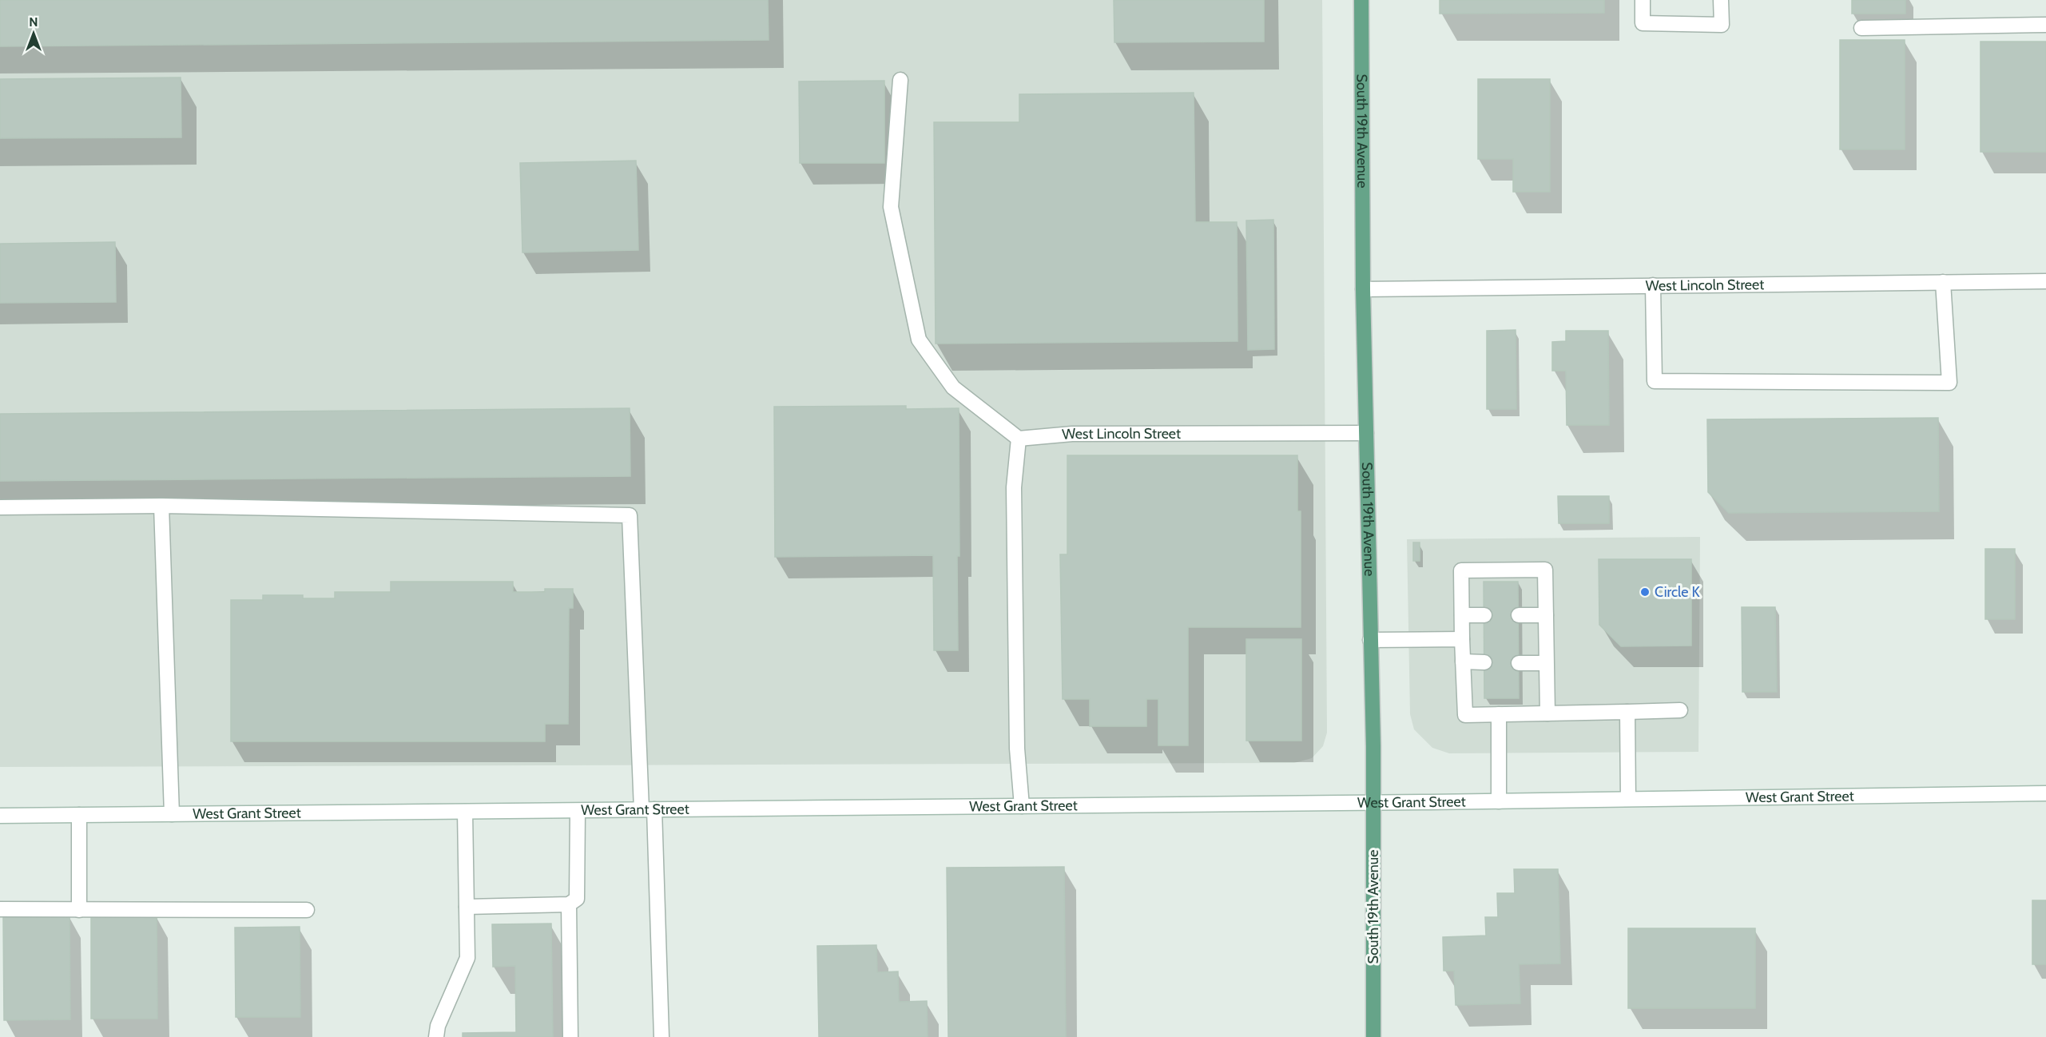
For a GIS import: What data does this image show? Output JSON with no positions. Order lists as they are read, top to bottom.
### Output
{
  "streets": {
    "main road": ["South 19th Avenue", "West Lincoln Street", "West Grant Street"]
  },
  "crossings": [
    ["South 19th Avenue", "West Lincoln Street"],
    ["South 19th Avenue", "West Grant Street"]
  ],
  "places": ["Circle K"],
  "north": "top"
}
